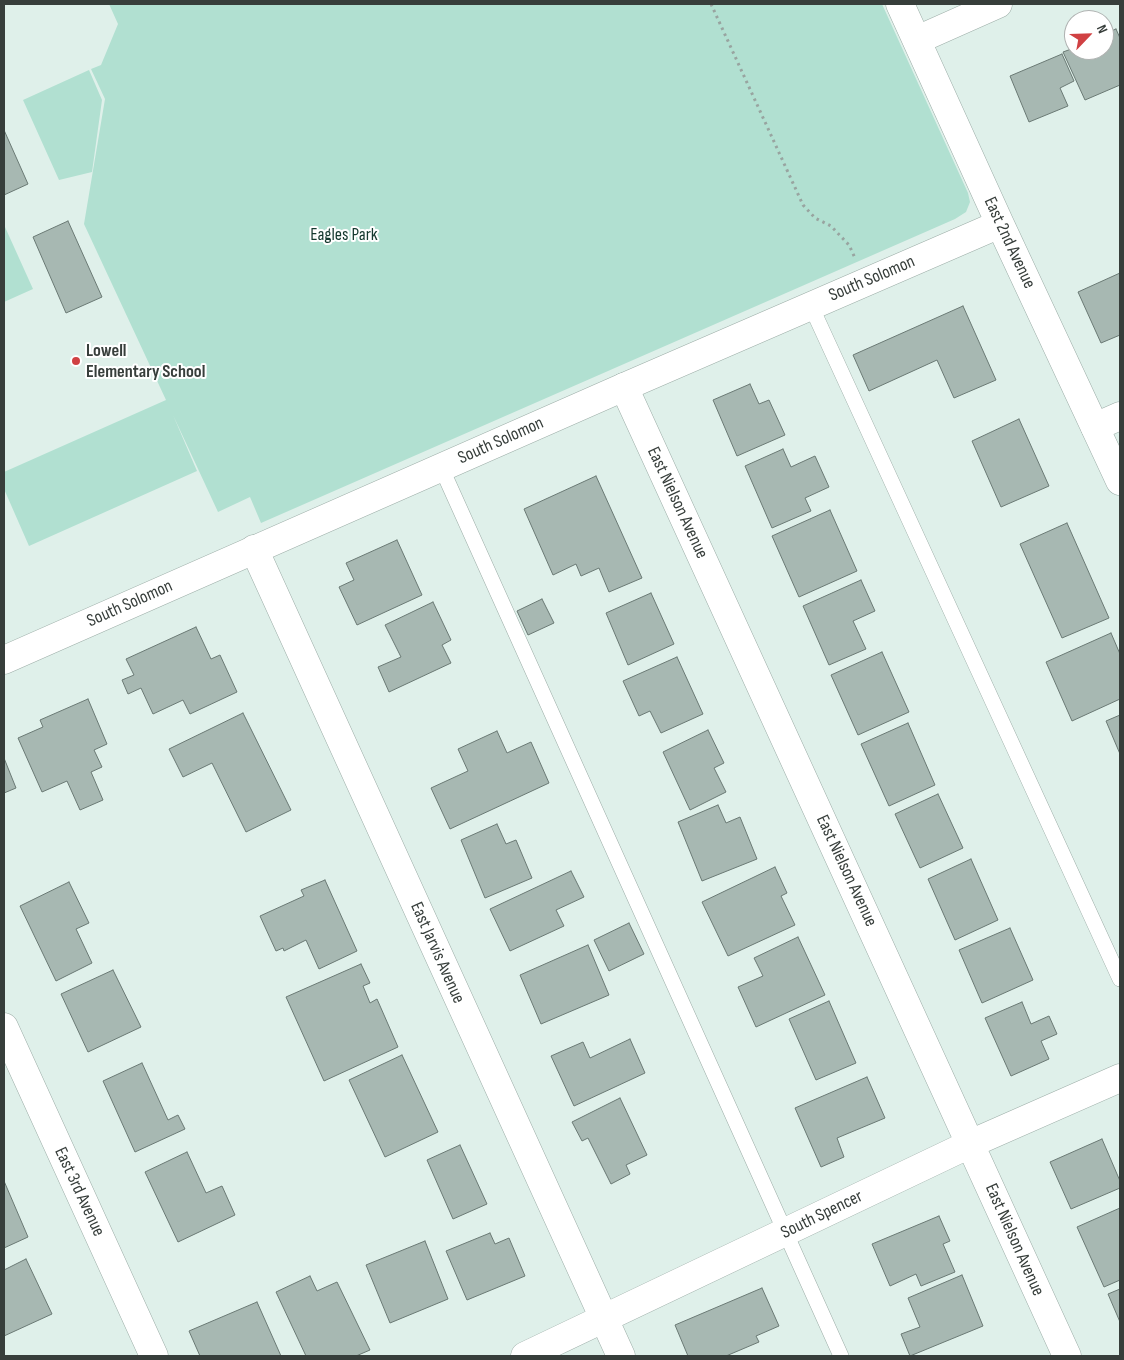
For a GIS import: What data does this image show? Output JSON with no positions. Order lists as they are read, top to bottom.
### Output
{
  "streets": {
    "street": [
      "East 2nd Avenue",
      "South Solomon",
      "East Nielson Avenue",
      "East Jarvis Avenue",
      "East 3rd Avenue",
      "South Spencer"
    ]
  },
  "crossings": [
    ["East 2nd Avenue", "South Solomon"],
    ["South Solomon", "East Nielson Avenue"],
    ["South Solomon", "East Jarvis Avenue"],
    ["East Nielson Avenue", "South Spencer"],
    ["East Jarvis Avenue", "South Spencer"]
  ],
  "parks": ["Eagles Park"],
  "places": ["Lowell Elementary School"],
  "north": "top right"
}
